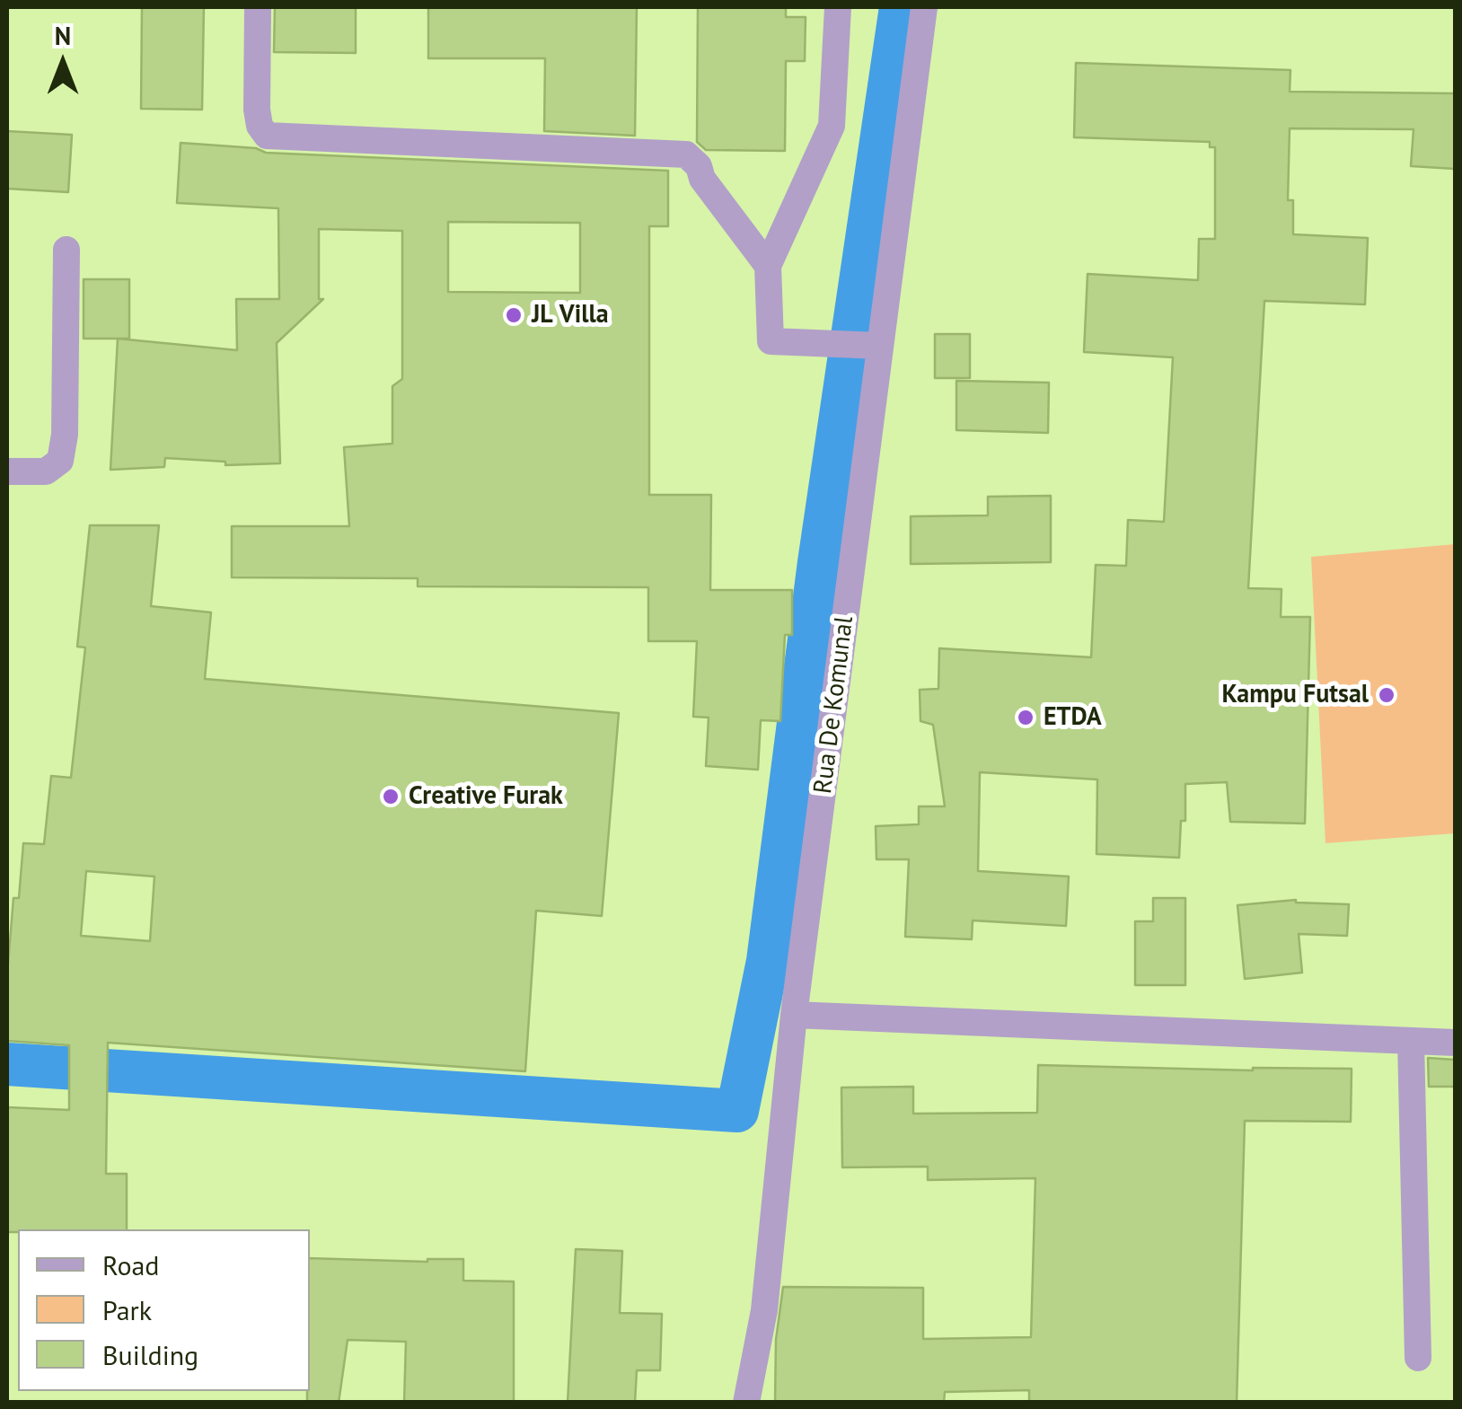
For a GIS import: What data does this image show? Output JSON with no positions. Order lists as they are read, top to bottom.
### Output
{
  "streets": {
    "street": ["Rua De Komunal"]
  },
  "places": [
    "JL Villa",
    "Kampu Futsal",
    "ETDA",
    "Creative Furak"
  ],
  "legend": ["Road", "Park", "Building"],
  "north": "top"
}
